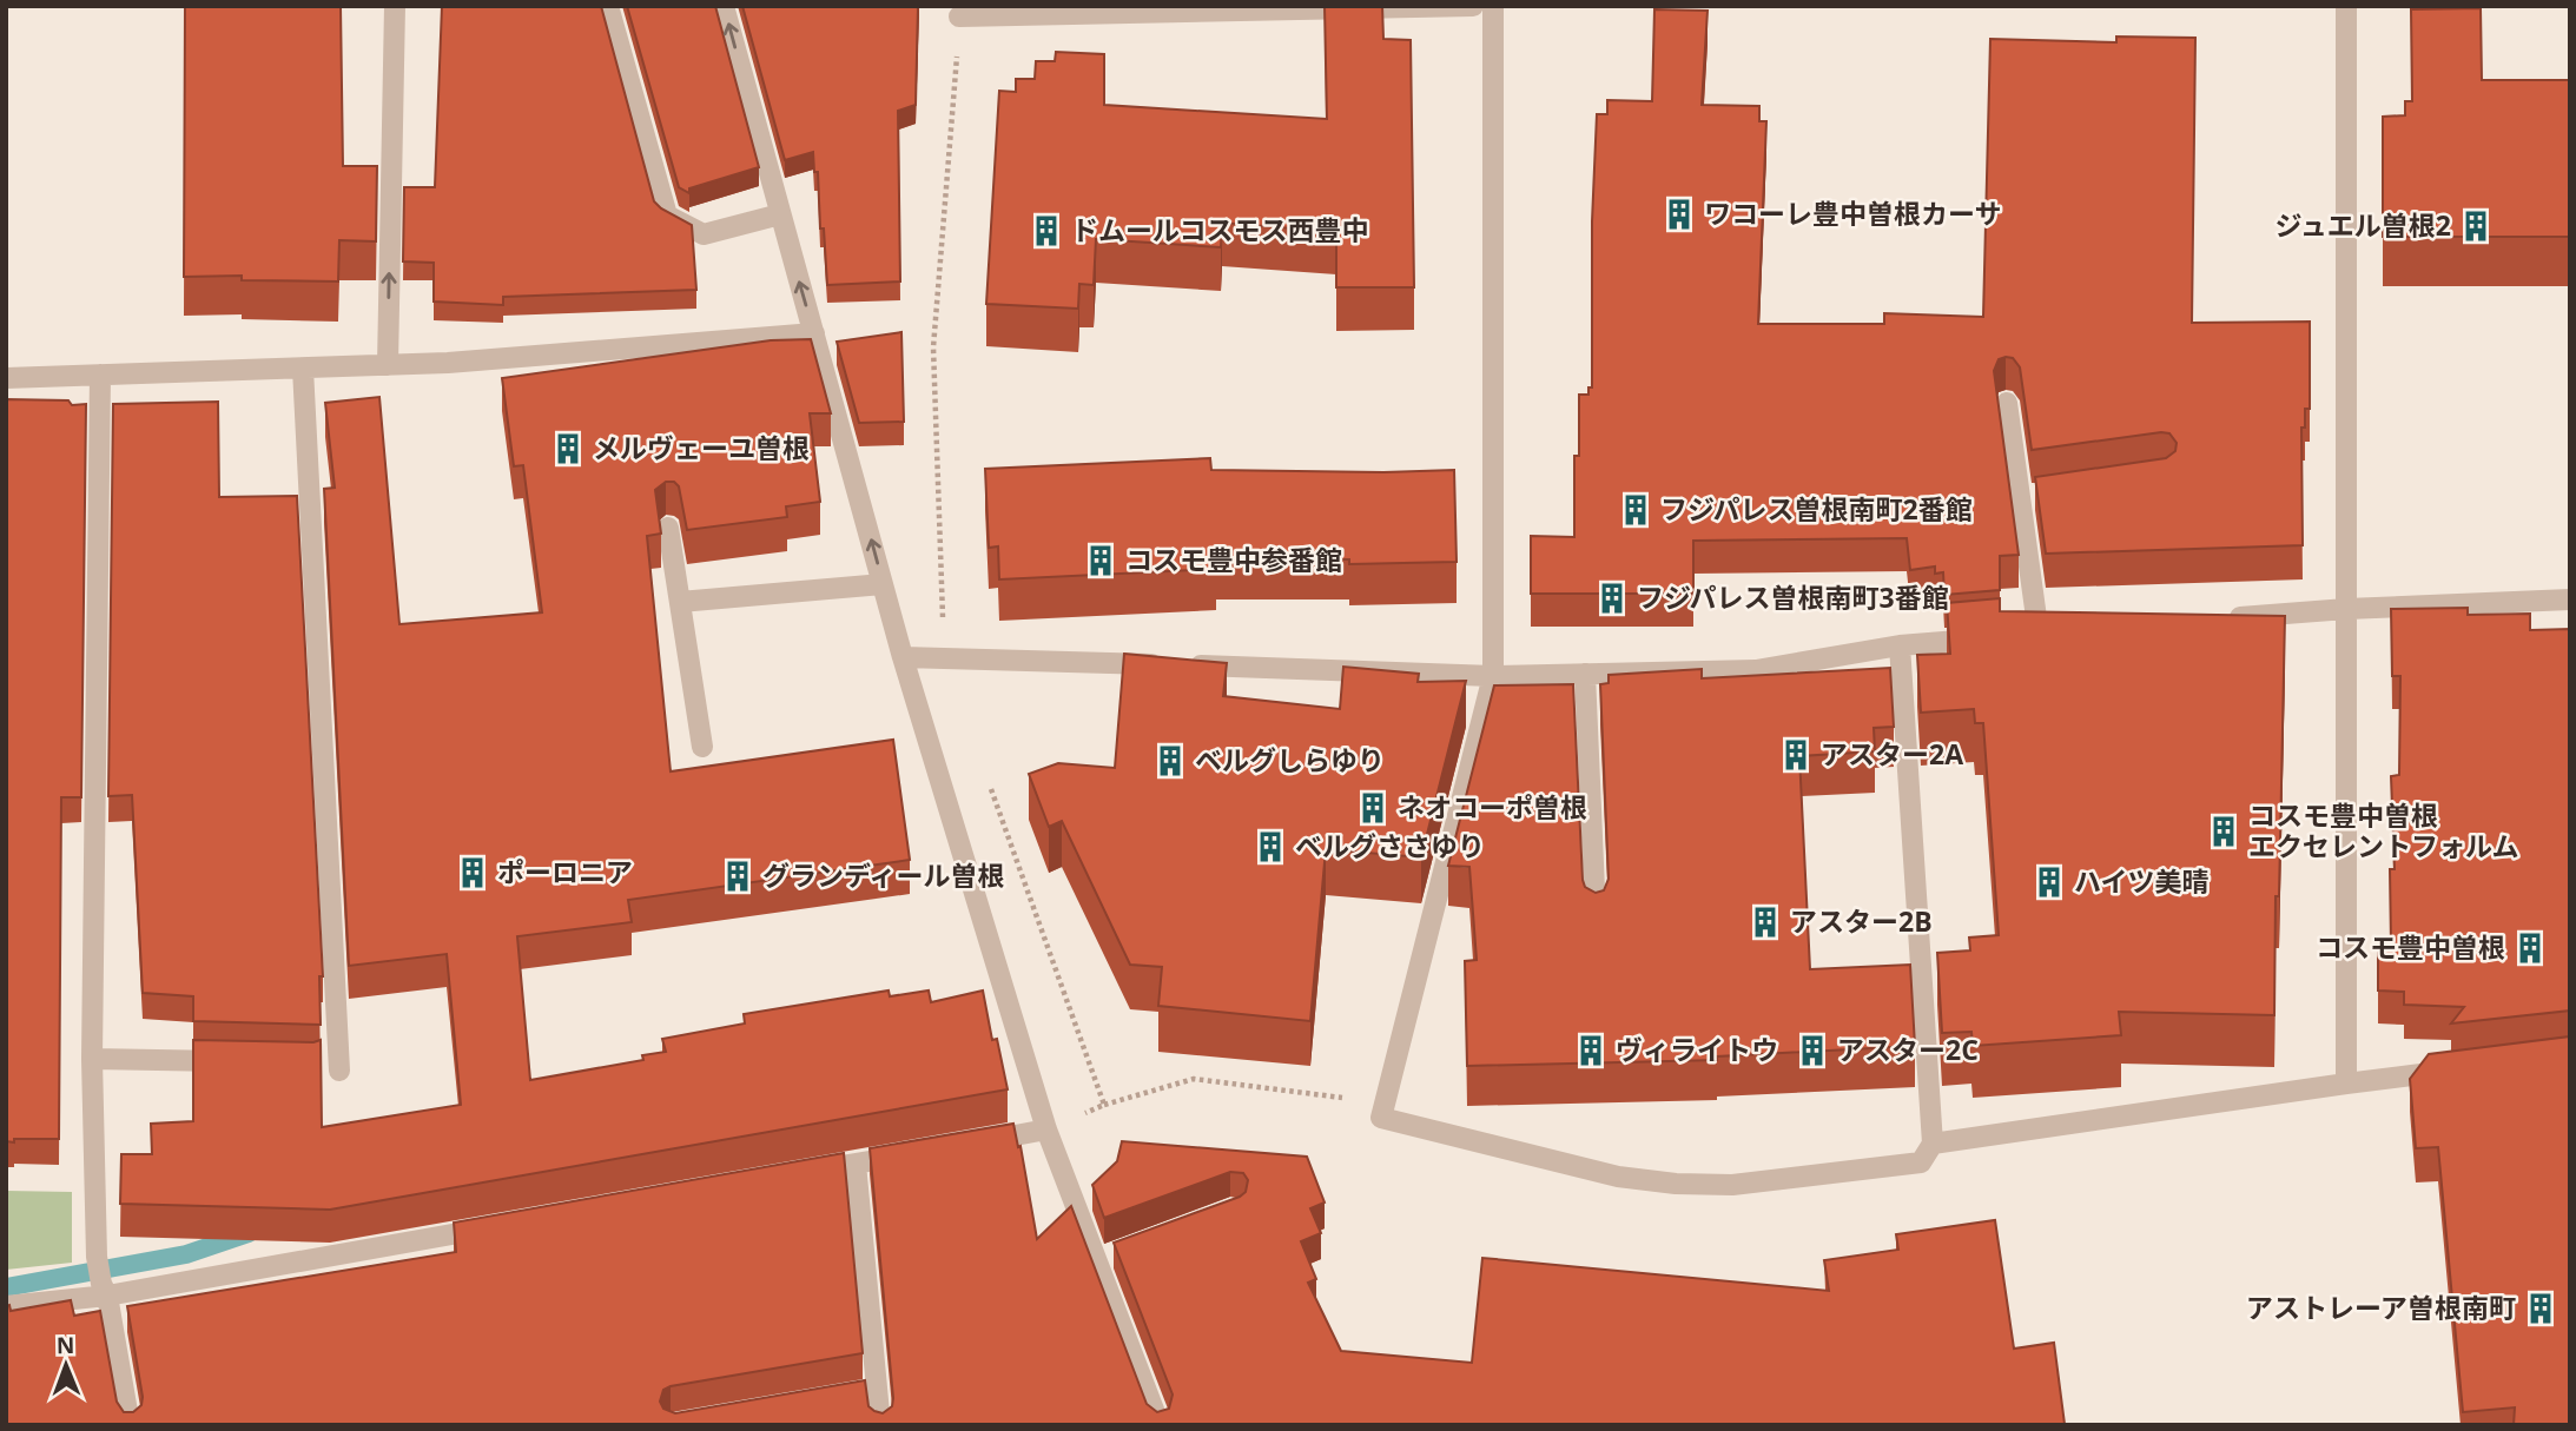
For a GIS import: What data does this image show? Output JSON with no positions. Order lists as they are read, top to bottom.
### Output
{
  "places": {
    "building": [
      "ワコーレ豊中曽根カーサ",
      "ジュエル曽根2",
      "ドムールコスモス西豊中",
      "メルヴェーユ曽根",
      "フジパレス曽根南町2番館",
      "コスモ豊中参番館",
      "フジパレス曽根南町3番館",
      "アスター2A",
      "ベルグしらゆり",
      "ネオコーポ曽根",
      "コスモ豊中曽根 エクセレントフォルム",
      "ベルグささゆり",
      "ポーロニア",
      "グランディール曽根",
      "ハイツ美晴",
      "アスター2B",
      "コスモ豊中曽根",
      "ヴィライトウ",
      "アスター2C",
      "アストレーア曽根南町"
    ]
  },
  "north": "top"
}
